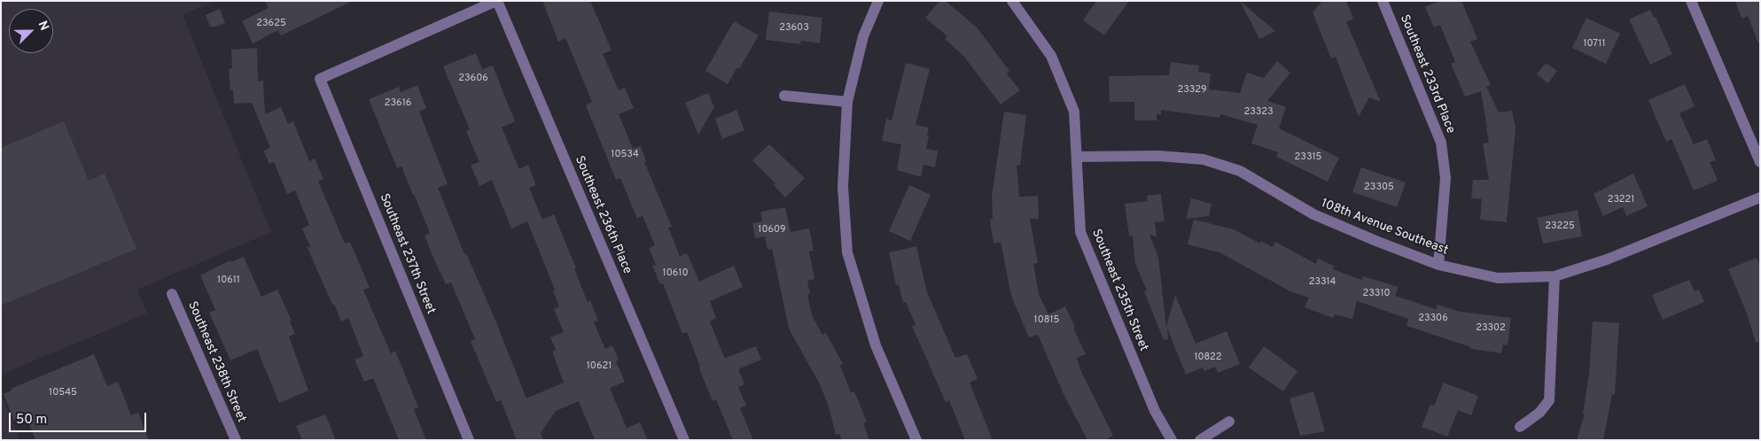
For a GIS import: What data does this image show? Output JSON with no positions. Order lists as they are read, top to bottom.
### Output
{
  "streets": {
    "street": [
      "Southeast 233rd Place",
      "Southeast 236th Place",
      "108th Avenue Southeast",
      "Southeast 237th Street",
      "Southeast 235th Street",
      "Southeast 238th Street"
    ]
  },
  "crossings": [
    ["Southeast 233rd Place", "108th Avenue Southeast"],
    ["Southeast 236th Place", "Southeast 237th Street"],
    ["108th Avenue Southeast", "Southeast 235th Street"]
  ],
  "house_numbers": [
    "23625",
    "23603",
    "10711",
    "23606",
    "23329",
    "23616",
    "23323",
    "10534",
    "23315",
    "23305",
    "23221",
    "23225",
    "10609",
    "10610",
    "10611",
    "23314",
    "23310",
    "23306",
    "10815",
    "23302",
    "10822",
    "10621",
    "10545"
  ],
  "scale_bar": "50 m",
  "north": "top right"
}
